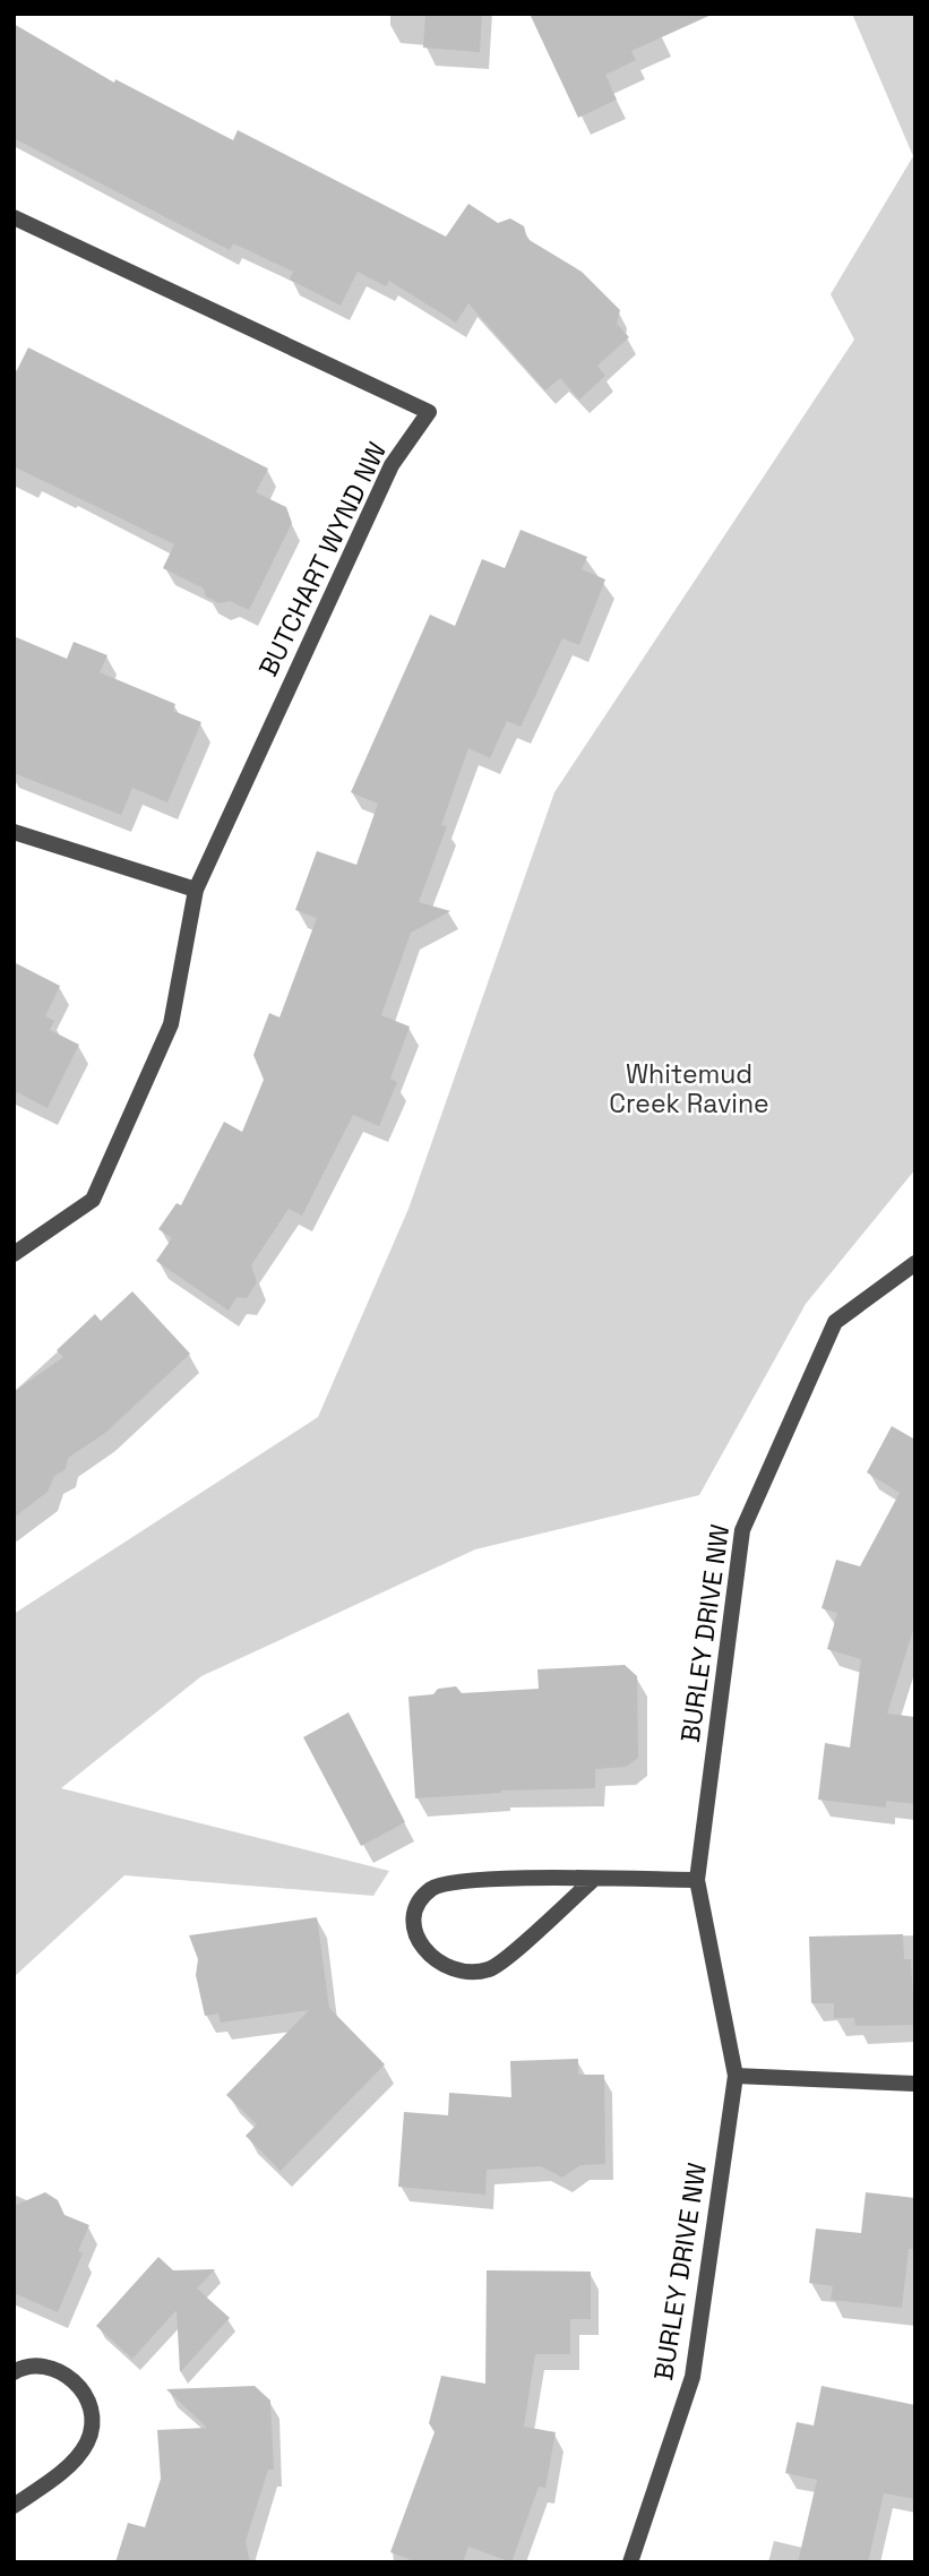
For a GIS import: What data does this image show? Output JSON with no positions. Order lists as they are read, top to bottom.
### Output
{
  "streets": {
    "street": ["BUTCHART WYND NW", "BURLEY DRIVE NW"]
  },
  "parks": ["Whitemud Creek Ravine"]
}
